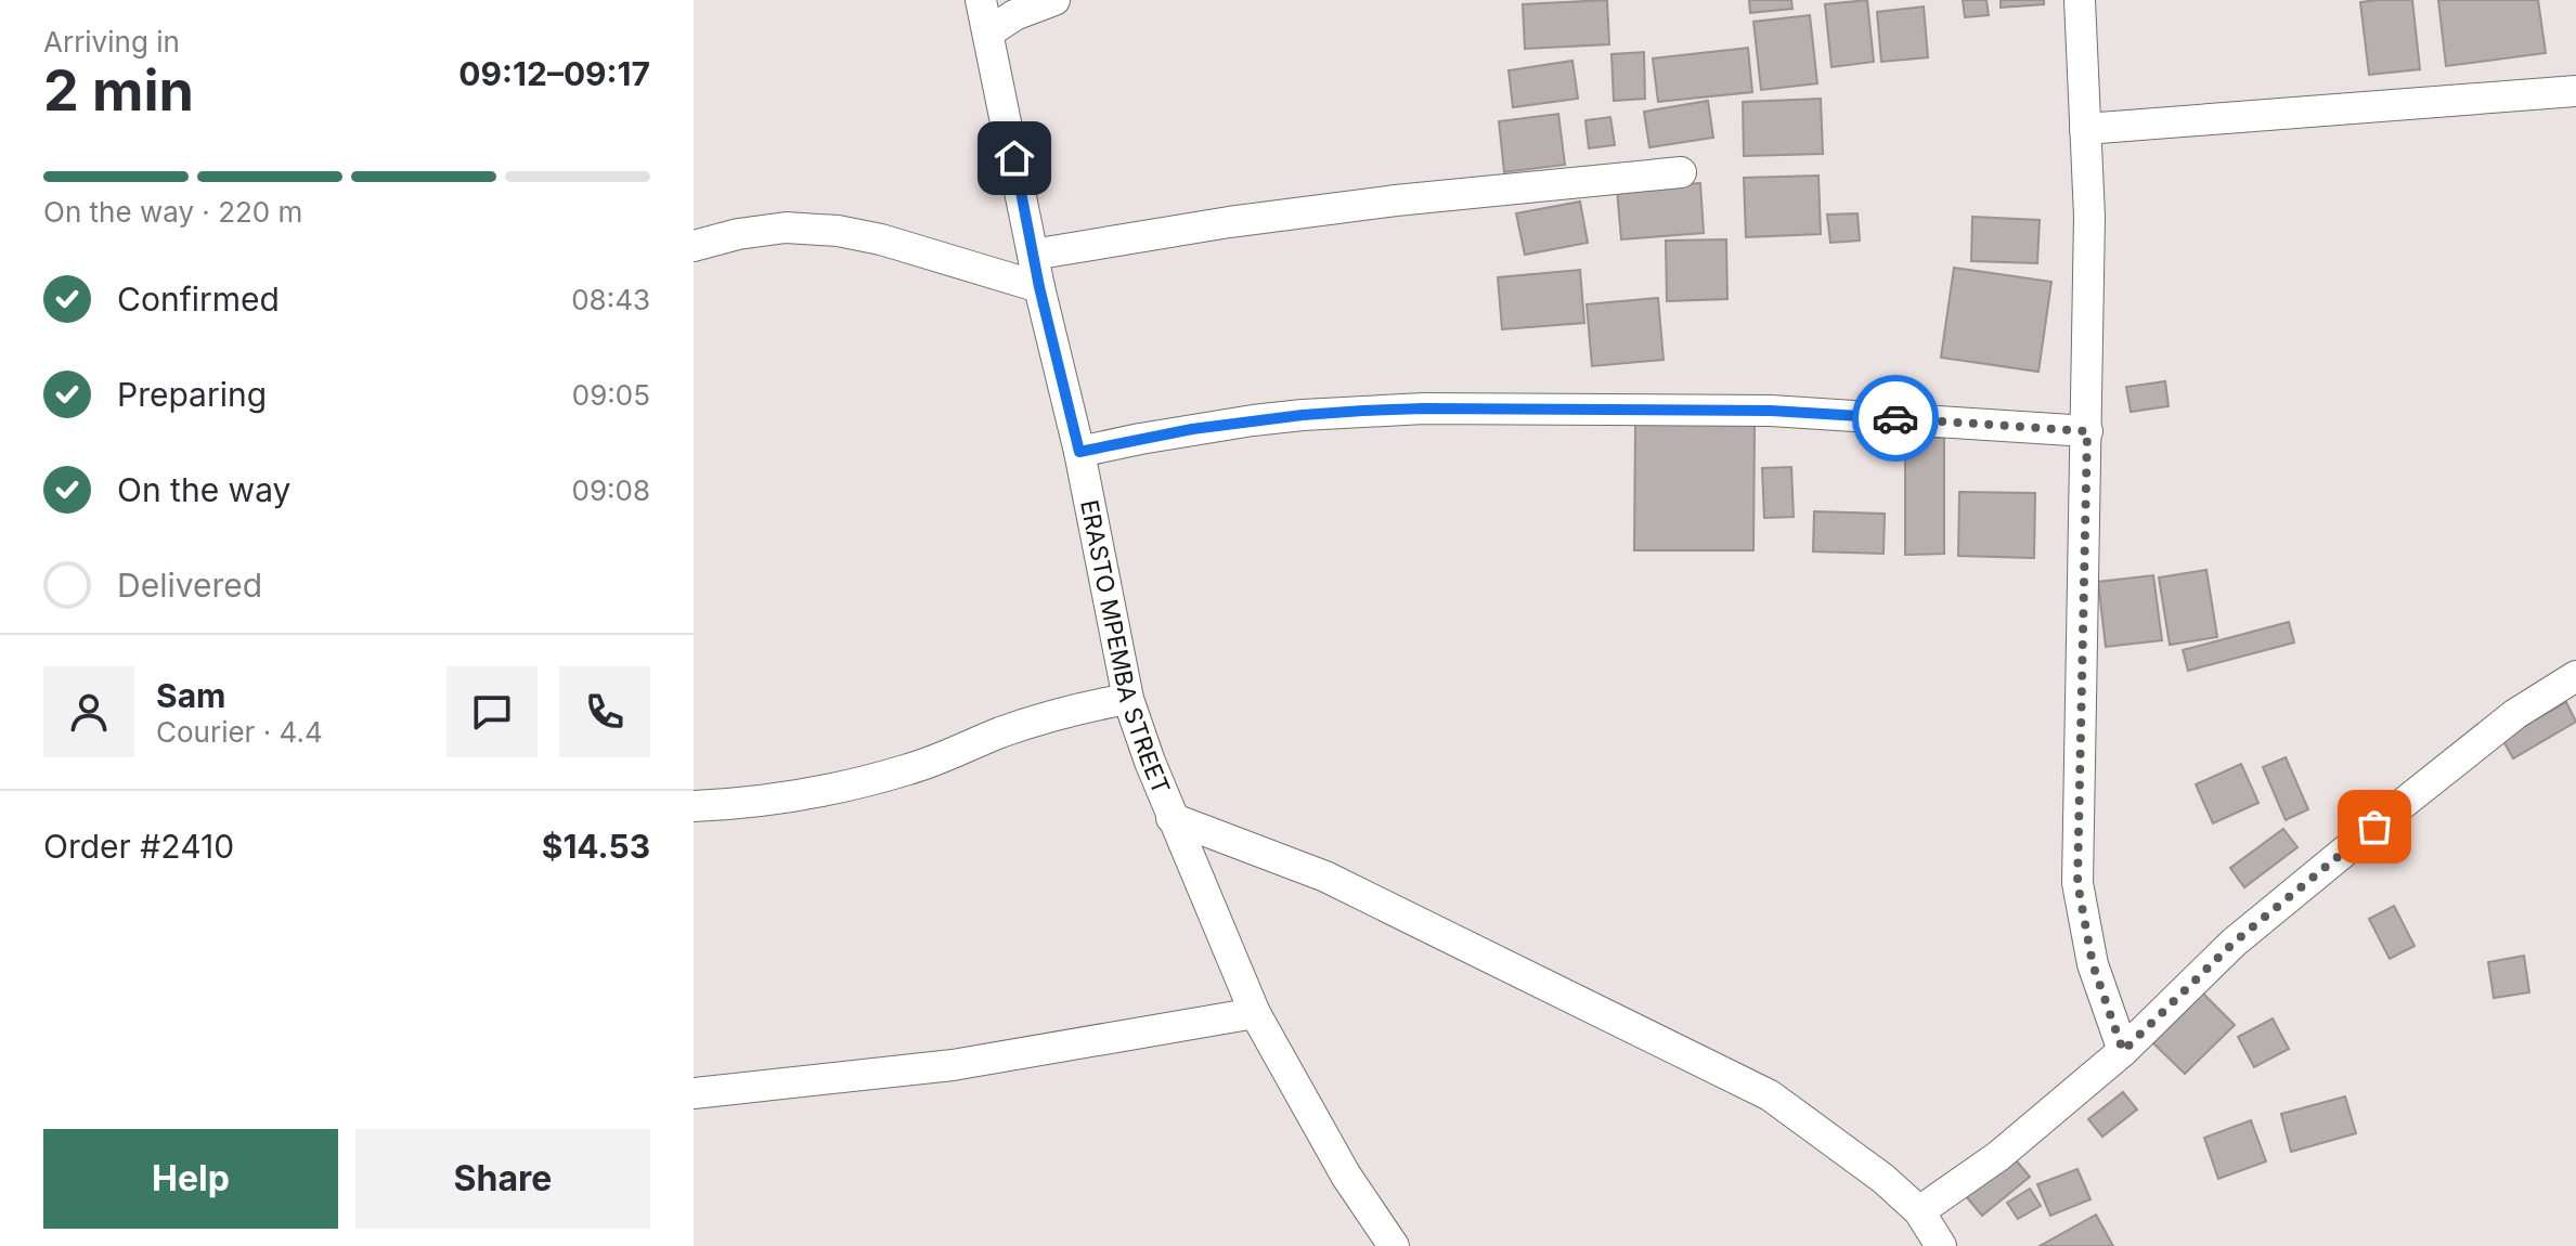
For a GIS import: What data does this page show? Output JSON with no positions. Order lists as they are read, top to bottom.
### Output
{
  "streets": {
    "street": ["ERASTO MPEMBA STREET"]
  },
  "page": {
    "heading": ["2 min", "Arriving in", "09:12–09:17"],
    "panel": [
      "Sam",
      "Courier · 4.4",
      "Order #2410",
      "$14.53"
    ],
    "bar": "On the way · 220 m",
    "list": [
      ["Confirmed", "08:43"],
      ["Preparing", "09:05"],
      ["On the way", "09:08"],
      "Delivered"
    ],
    "buttons": ["Help", "Share"]
  }
}
